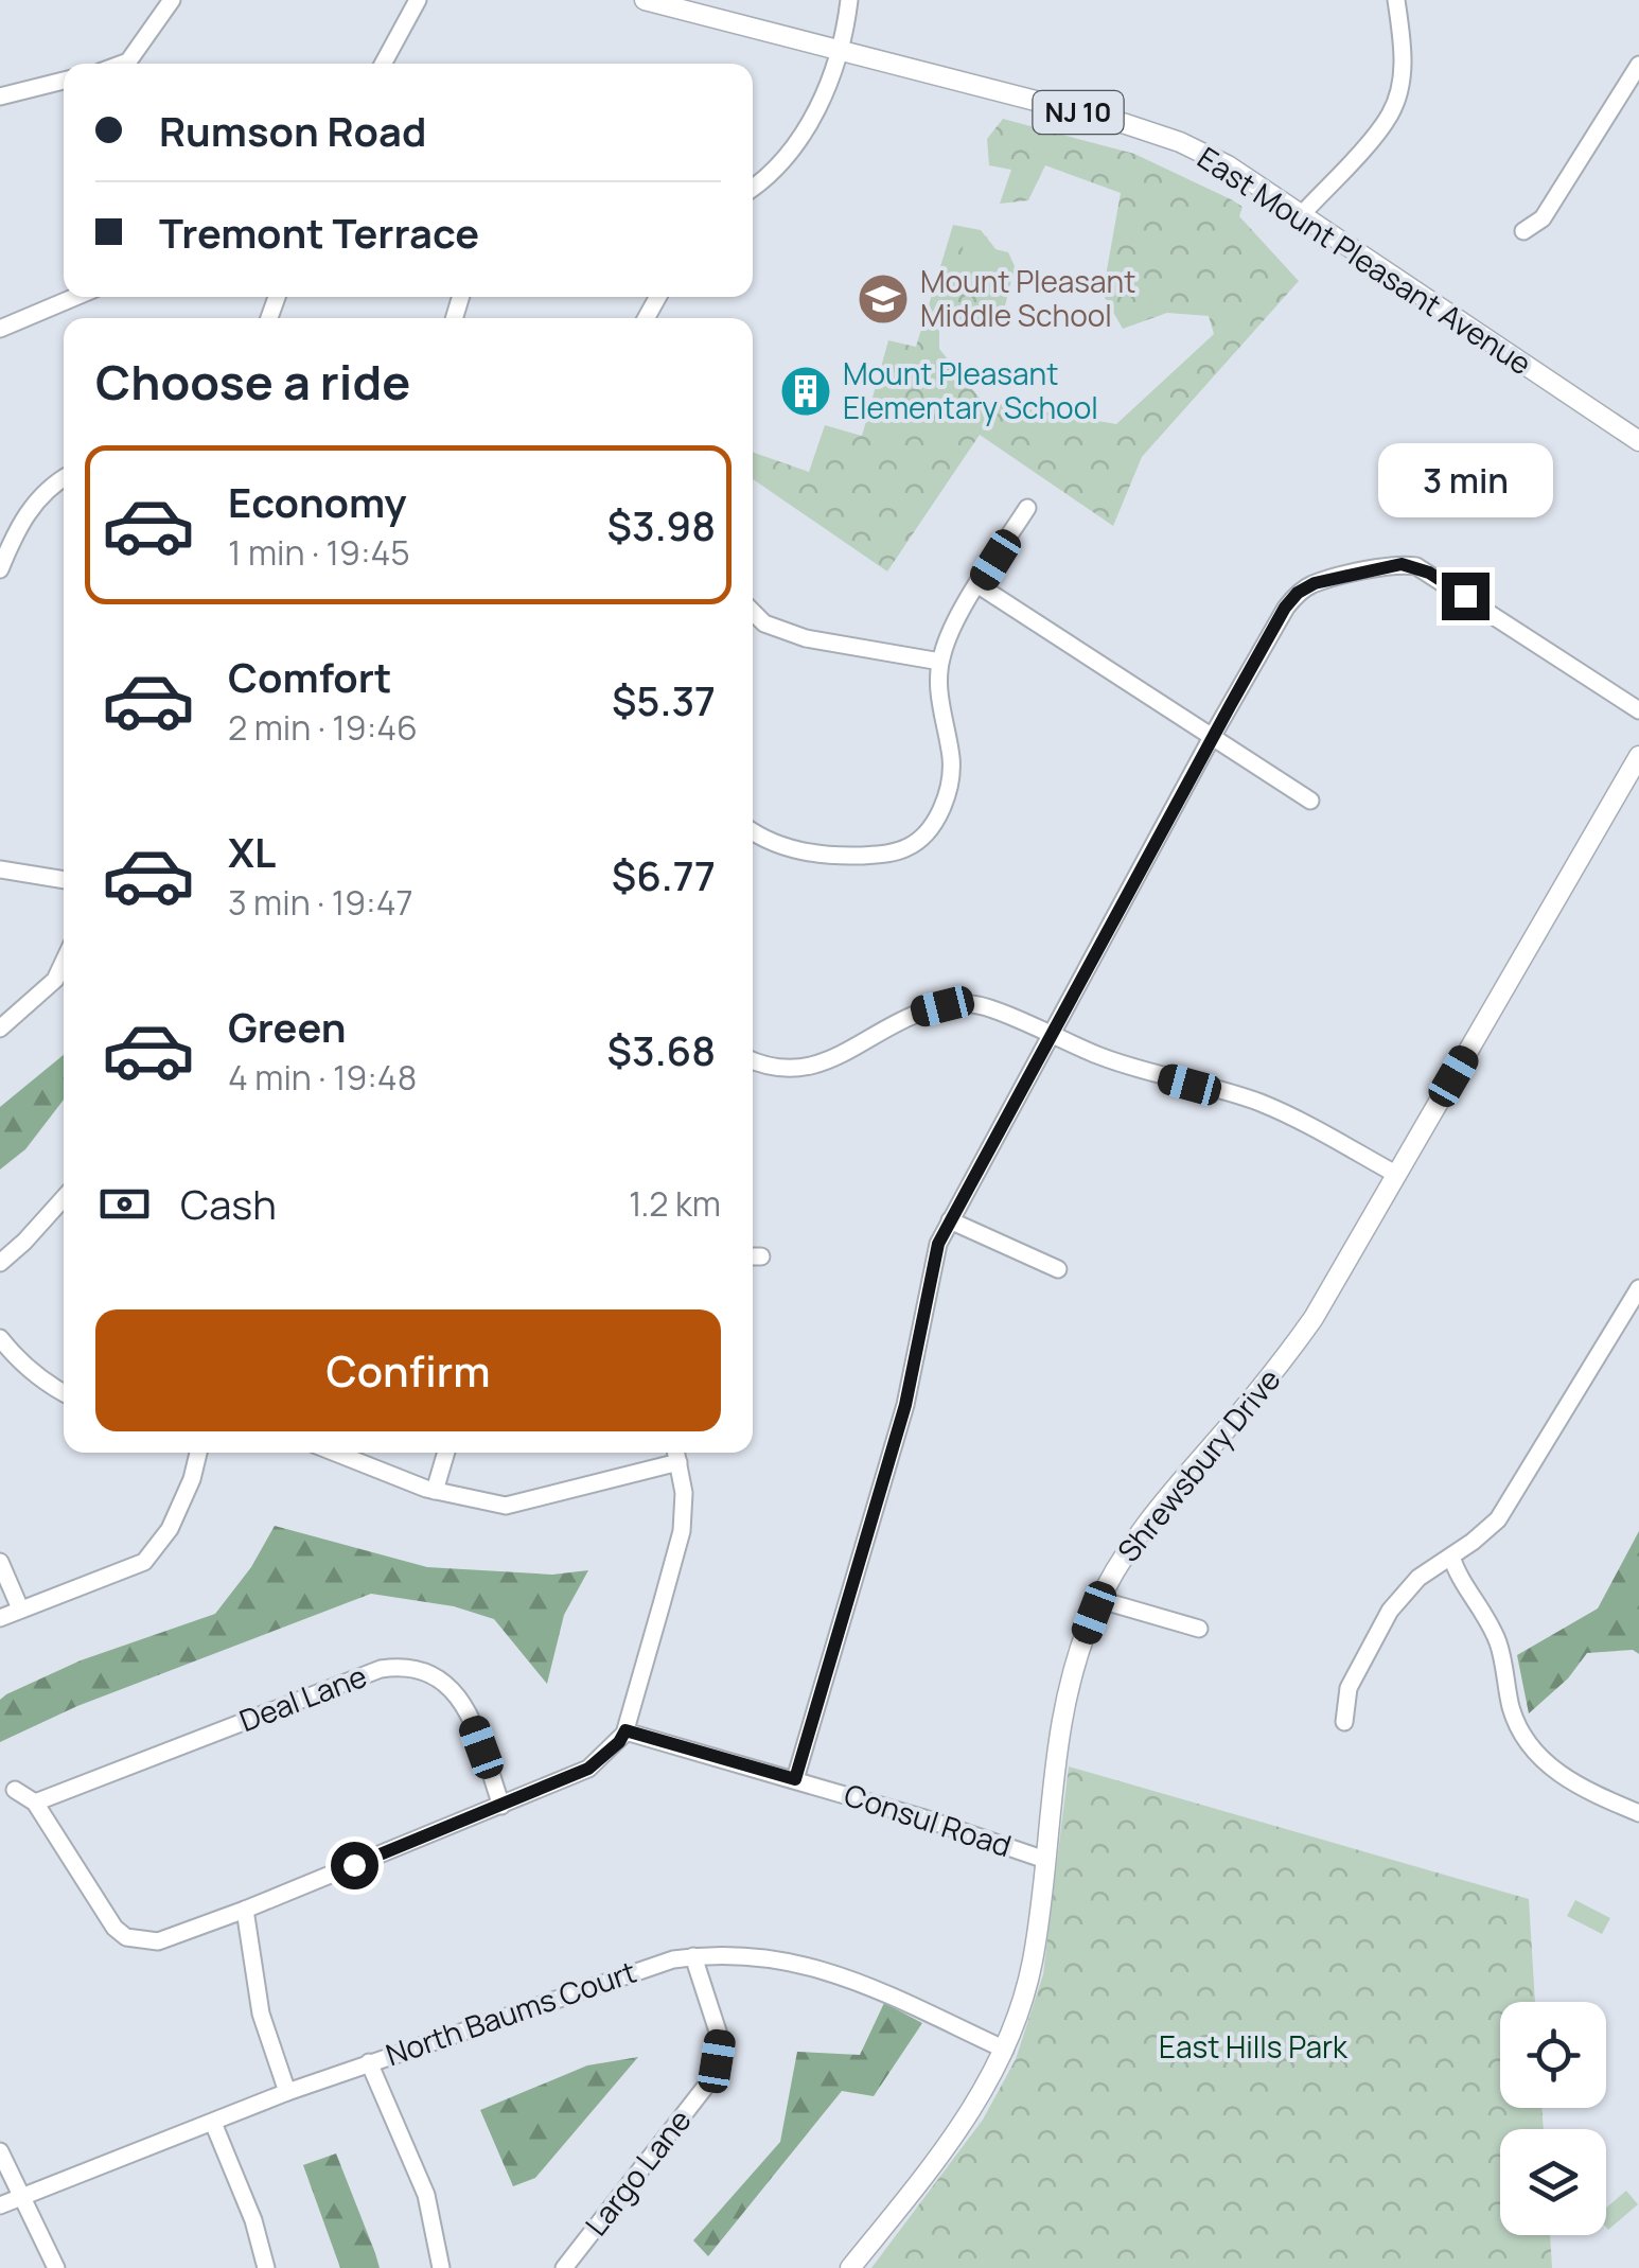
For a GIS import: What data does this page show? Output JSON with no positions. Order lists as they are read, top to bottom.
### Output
{
  "streets": {
    "main road": ["NJ 10", "East Mount Pleasant Avenue", "Shrewsbury Drive"],
    "street": [
      "Deal Lane",
      "Consul Road",
      "North Baums Court",
      "Largo Lane"
    ]
  },
  "crossings": [
    ["Shrewsbury Drive", "Consul Road"],
    ["Shrewsbury Drive", "North Baums Court"],
    ["North Baums Court", "Largo Lane"]
  ],
  "parks": ["East Hills Park"],
  "places": {
    "school or university": ["Mount Pleasant Middle School"],
    "building": ["Mount Pleasant Elementary School"]
  },
  "page": {
    "banner": ["Rumson Road", "Tremont Terrace"],
    "heading": "Choose a ride",
    "bubble": "3 min",
    "list": [
      {
        "name": "Economy",
        "note": "1 min · 19:45",
        "value": "$3.98"
      },
      {
        "name": "Comfort",
        "note": "2 min · 19:46",
        "value": "$5.37"
      },
      {
        "name": "XL",
        "note": "3 min · 19:47",
        "value": "$6.77"
      },
      {
        "name": "Green",
        "note": "4 min · 19:48",
        "value": "$3.68"
      }
    ],
    "pay": ["Cash", "1.2 km"],
    "buttons": "Confirm"
  }
}
